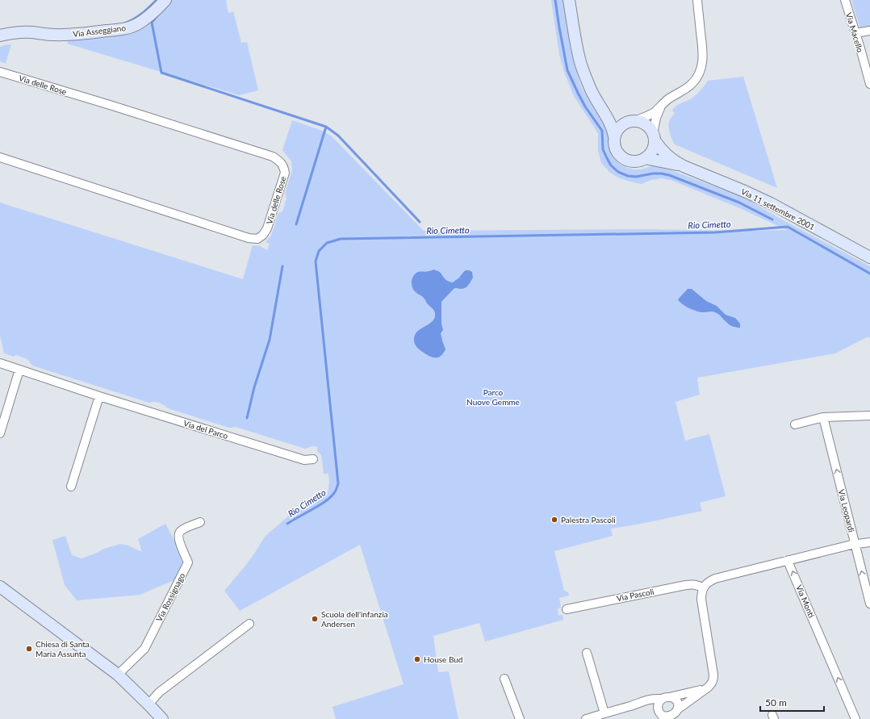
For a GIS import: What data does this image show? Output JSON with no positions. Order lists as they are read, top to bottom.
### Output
{
  "streets": {
    "main road": ["Via Asseggiano", "Via 11 settembre 2001"],
    "street": [
      "Via Macello",
      "Via delle Rose",
      "Via del Parco",
      "Via Leopardi",
      "Via Pascoli",
      "Via Rossignago",
      "Via Monti"
    ]
  },
  "one_way": ["Via Leopardi", "Via Monti"],
  "water": ["Rio Cimetto"],
  "parks": ["Parco Nuove Gemme"],
  "places": [
    "Palestra Pascoli",
    "Scuola dell'infanzia Andersen",
    "Chiesa di Santa Maria Assunta",
    "House Bud"
  ],
  "scale_bar": "50 m"
}
